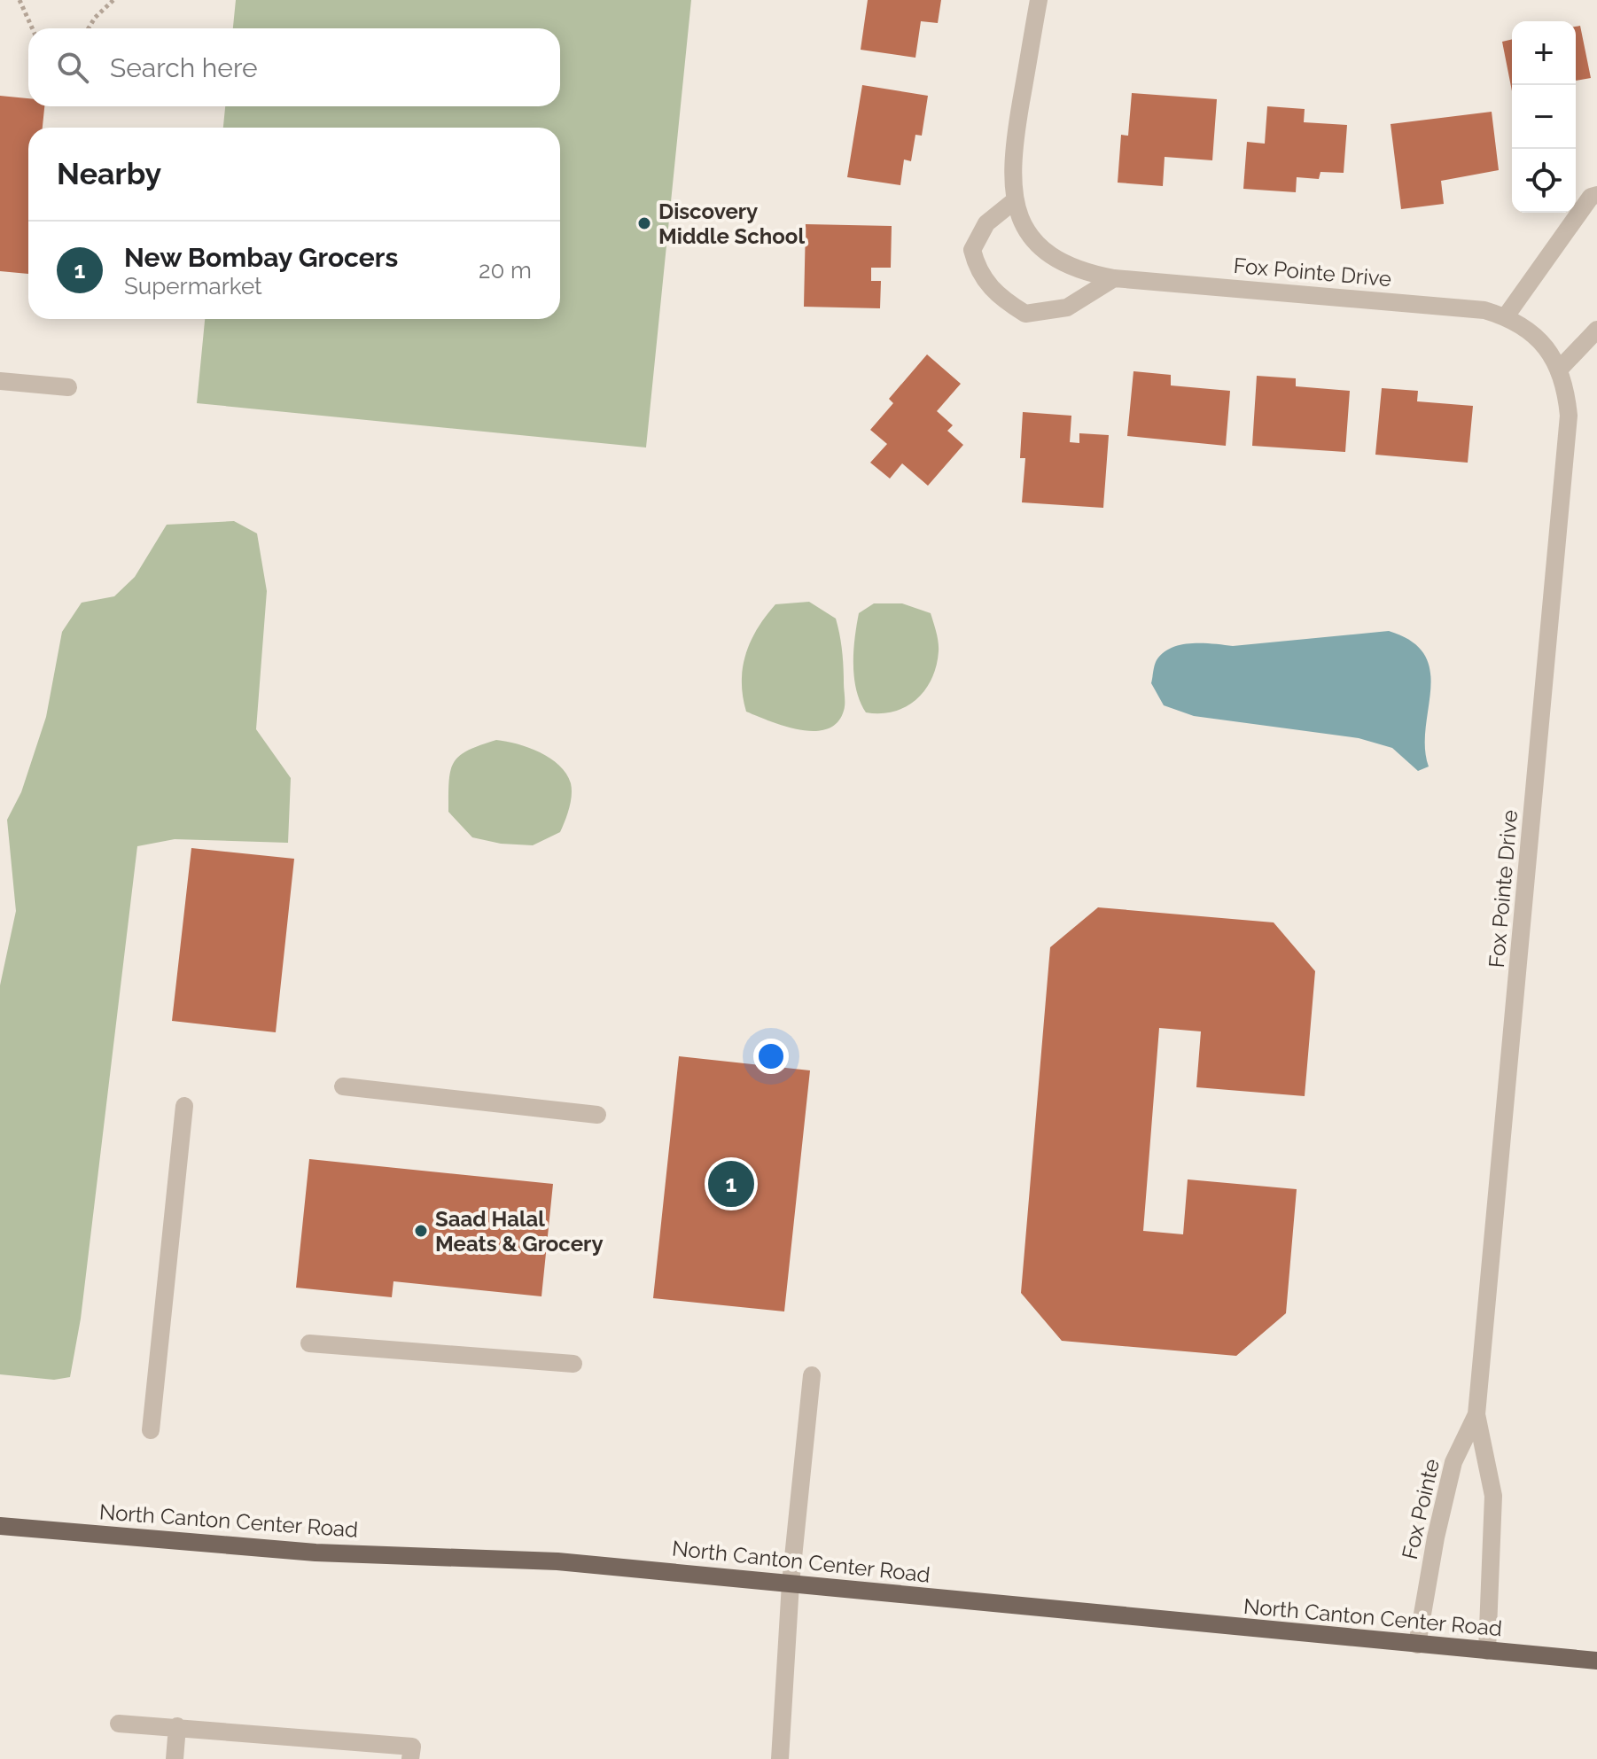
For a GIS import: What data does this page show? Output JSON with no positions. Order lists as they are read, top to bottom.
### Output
{
  "streets": {
    "main road": ["North Canton Center Road"],
    "street": ["Fox Pointe Drive", "Fox Pointe"]
  },
  "crossings": [
    ["Fox Pointe Drive", "Fox Pointe"],
    ["Fox Pointe", "North Canton Center Road"]
  ],
  "places": ["Discovery Middle School", "Saad Halal Meats & Grocery"],
  "page": {
    "map_buttons": ["+", "−"],
    "search": "Search here",
    "heading": "Nearby",
    "list": [
      {
        "mark": "1",
        "name": "New Bombay Grocers",
        "note": "Supermarket",
        "value": "20 m"
      }
    ],
    "pins": "1"
  }
}
